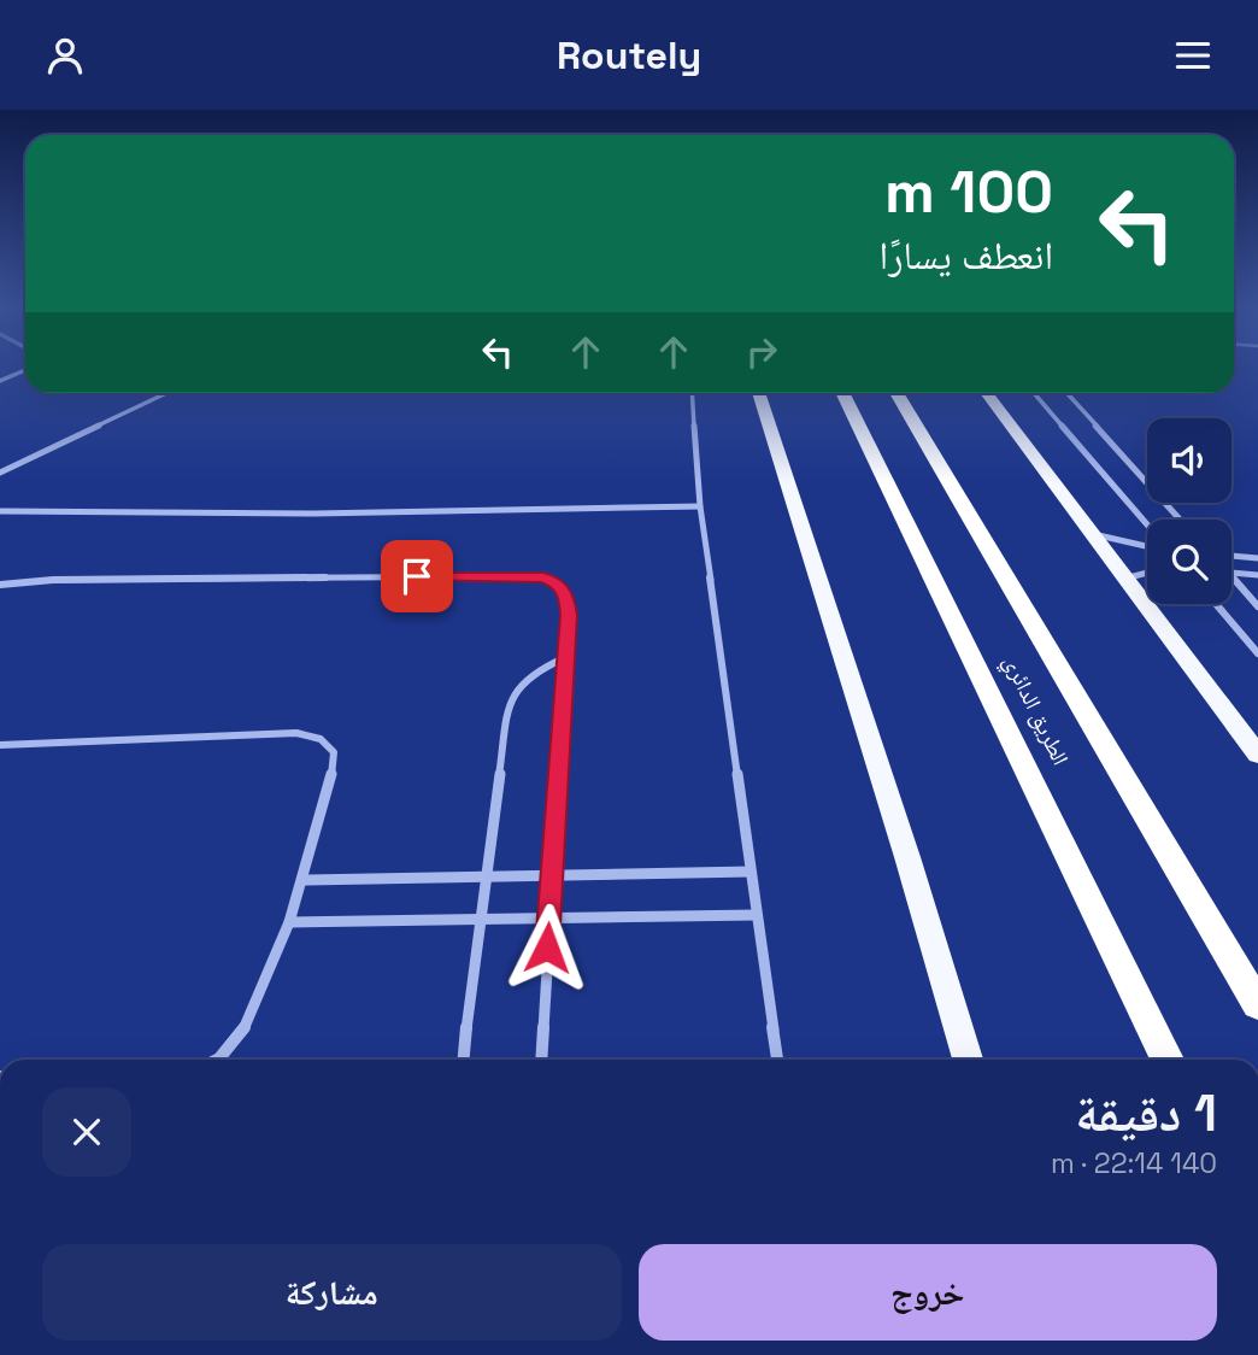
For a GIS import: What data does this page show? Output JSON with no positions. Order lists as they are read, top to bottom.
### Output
{
  "streets": {
    "highway": ["الطريق الدائري"]
  },
  "page": {
    "header": "Routely",
    "turn": ["100 m", "انعطف يسارًا"],
    "heading": ["1 دقيقة", "140 m · 22:14"],
    "buttons": ["خروج", "مشاركة"]
  }
}
